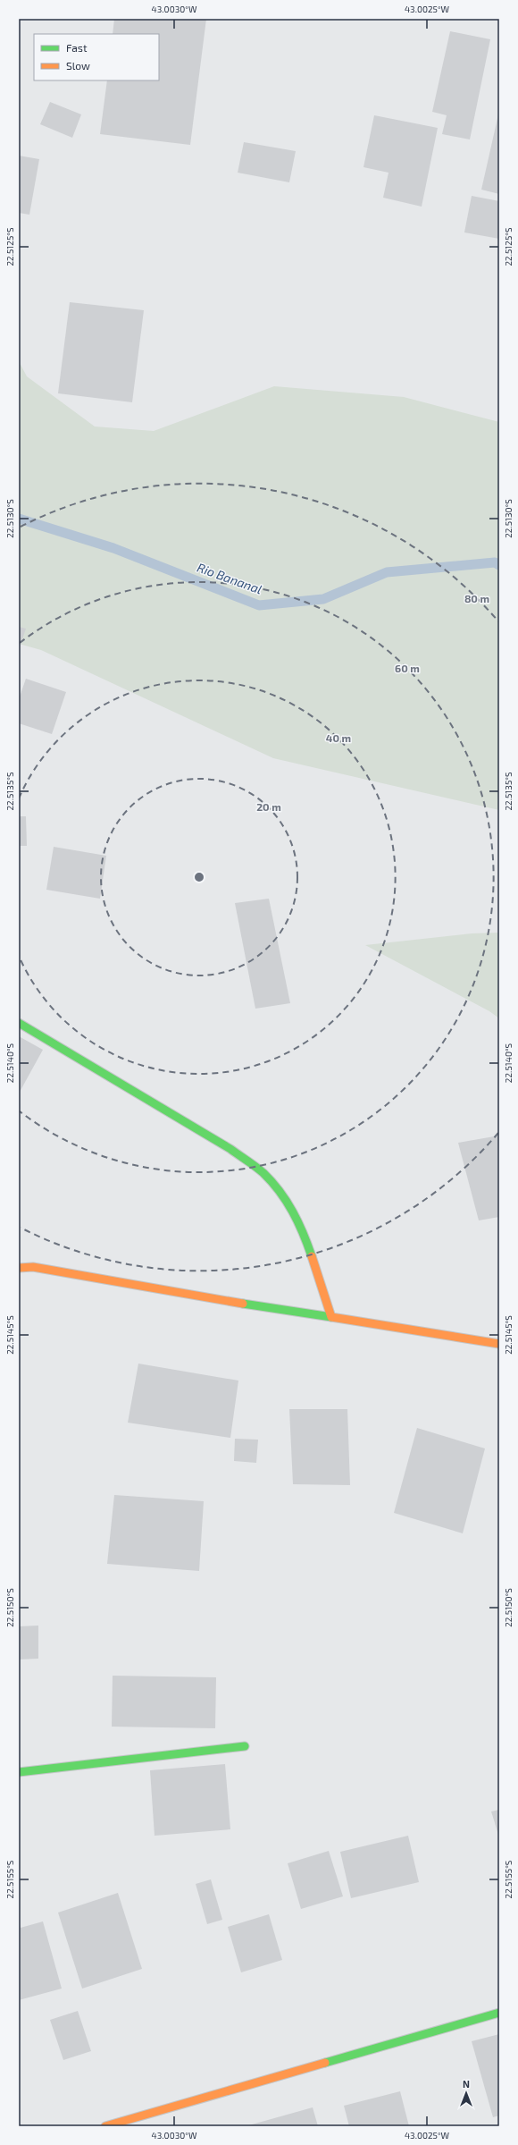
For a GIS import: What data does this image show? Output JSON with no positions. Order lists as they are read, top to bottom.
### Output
{
  "water": ["Rio Bananal"],
  "legend": ["Fast", "Slow"],
  "north": "top",
  "coordinates": [
    "43.0030°W",
    "43.0025°W",
    "22.5125°S",
    "22.5130°S",
    "22.5135°S",
    "22.5140°S",
    "22.5145°S",
    "22.5150°S",
    "22.5155°S"
  ],
  "rings": [
    "80 m",
    "60 m",
    "40 m",
    "20 m"
  ]
}
